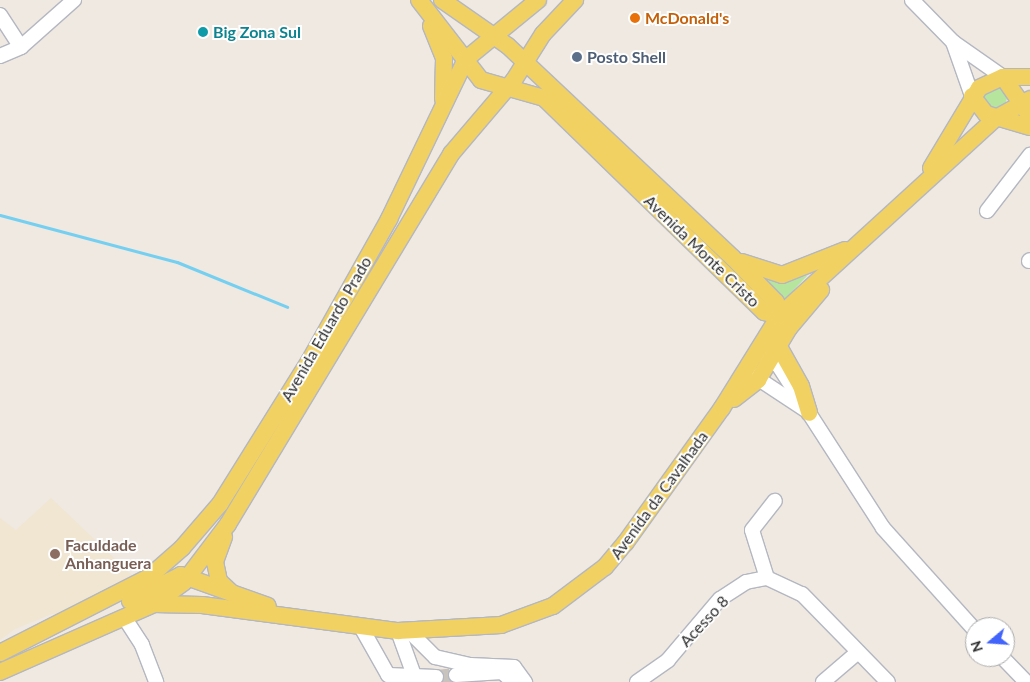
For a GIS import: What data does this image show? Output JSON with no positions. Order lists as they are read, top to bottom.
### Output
{
  "streets": {
    "main road": ["Avenida Monte Cristo", "Avenida Eduardo Prado", "Avenida da Cavalhada"],
    "street": ["Acesso 8"]
  },
  "crossings": [
    ["Avenida Monte Cristo", "Avenida Eduardo Prado"],
    ["Avenida Monte Cristo", "Avenida da Cavalhada"],
    ["Avenida Eduardo Prado", "Avenida da Cavalhada"]
  ],
  "places": [
    "McDonald's",
    "Big Zona Sul",
    "Posto Shell",
    "Faculdade Anhanguera"
  ],
  "north": "left"
}
